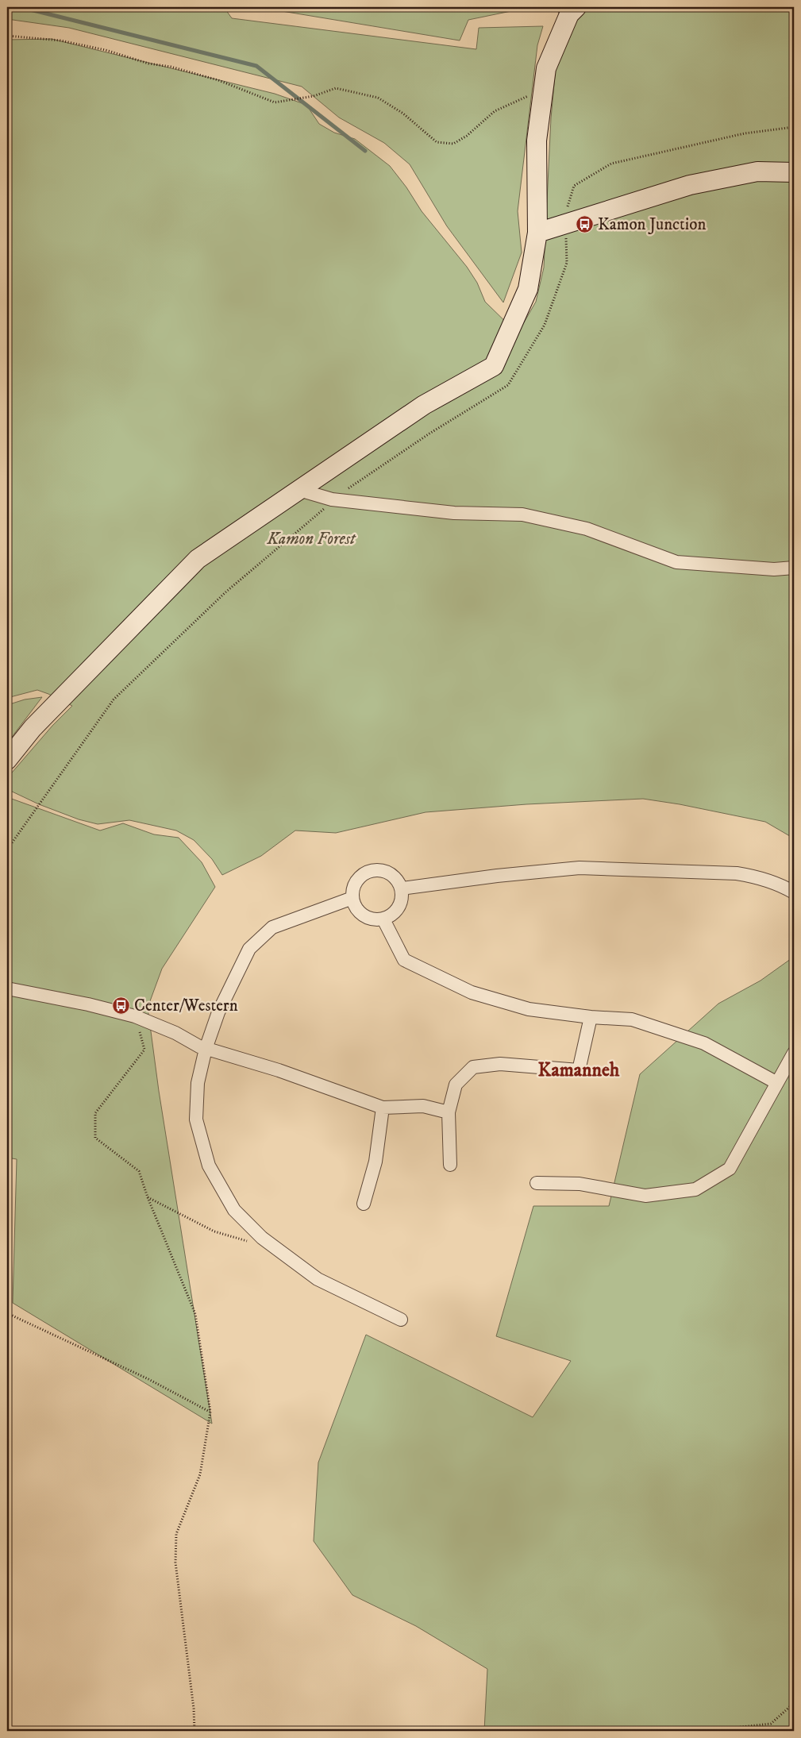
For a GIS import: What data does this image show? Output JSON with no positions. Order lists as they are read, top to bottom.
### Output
{
  "districts": ["Kamanneh"],
  "parks": ["Kamon Forest"],
  "places": {
    "bus stop": ["Kamon Junction", "Center/Western"]
  }
}
